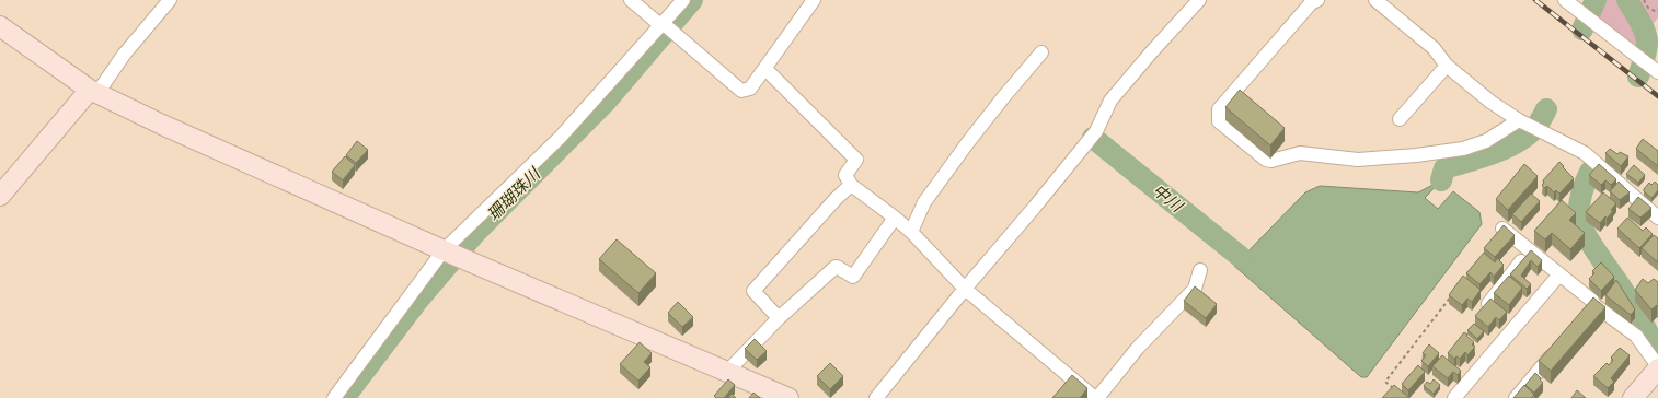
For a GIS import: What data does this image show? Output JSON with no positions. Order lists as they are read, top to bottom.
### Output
{
  "water": ["珊瑚珠川", "中川"]
}
